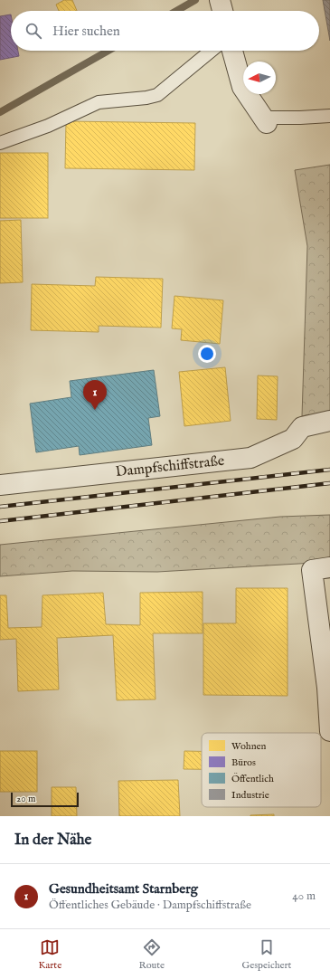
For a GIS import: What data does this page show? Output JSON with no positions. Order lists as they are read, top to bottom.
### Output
{
  "streets": {
    "street": ["Dampfschiffstraße"]
  },
  "legend": [
    "Wohnen",
    "Büros",
    "Öffentlich",
    "Industrie"
  ],
  "scale_bar": "20 m",
  "north": "left",
  "page": {
    "search": "Hier suchen",
    "pins": "1",
    "scale": "20 m",
    "heading": "In der Nähe",
    "list": [
      {
        "mark": "1",
        "name": "Gesundheitsamt Starnberg",
        "note": "Öffentliches Gebäude · Dampfschiffstraße",
        "value": "40 m"
      }
    ],
    "nav": ["Karte", "Route", "Gespeichert"]
  }
}
